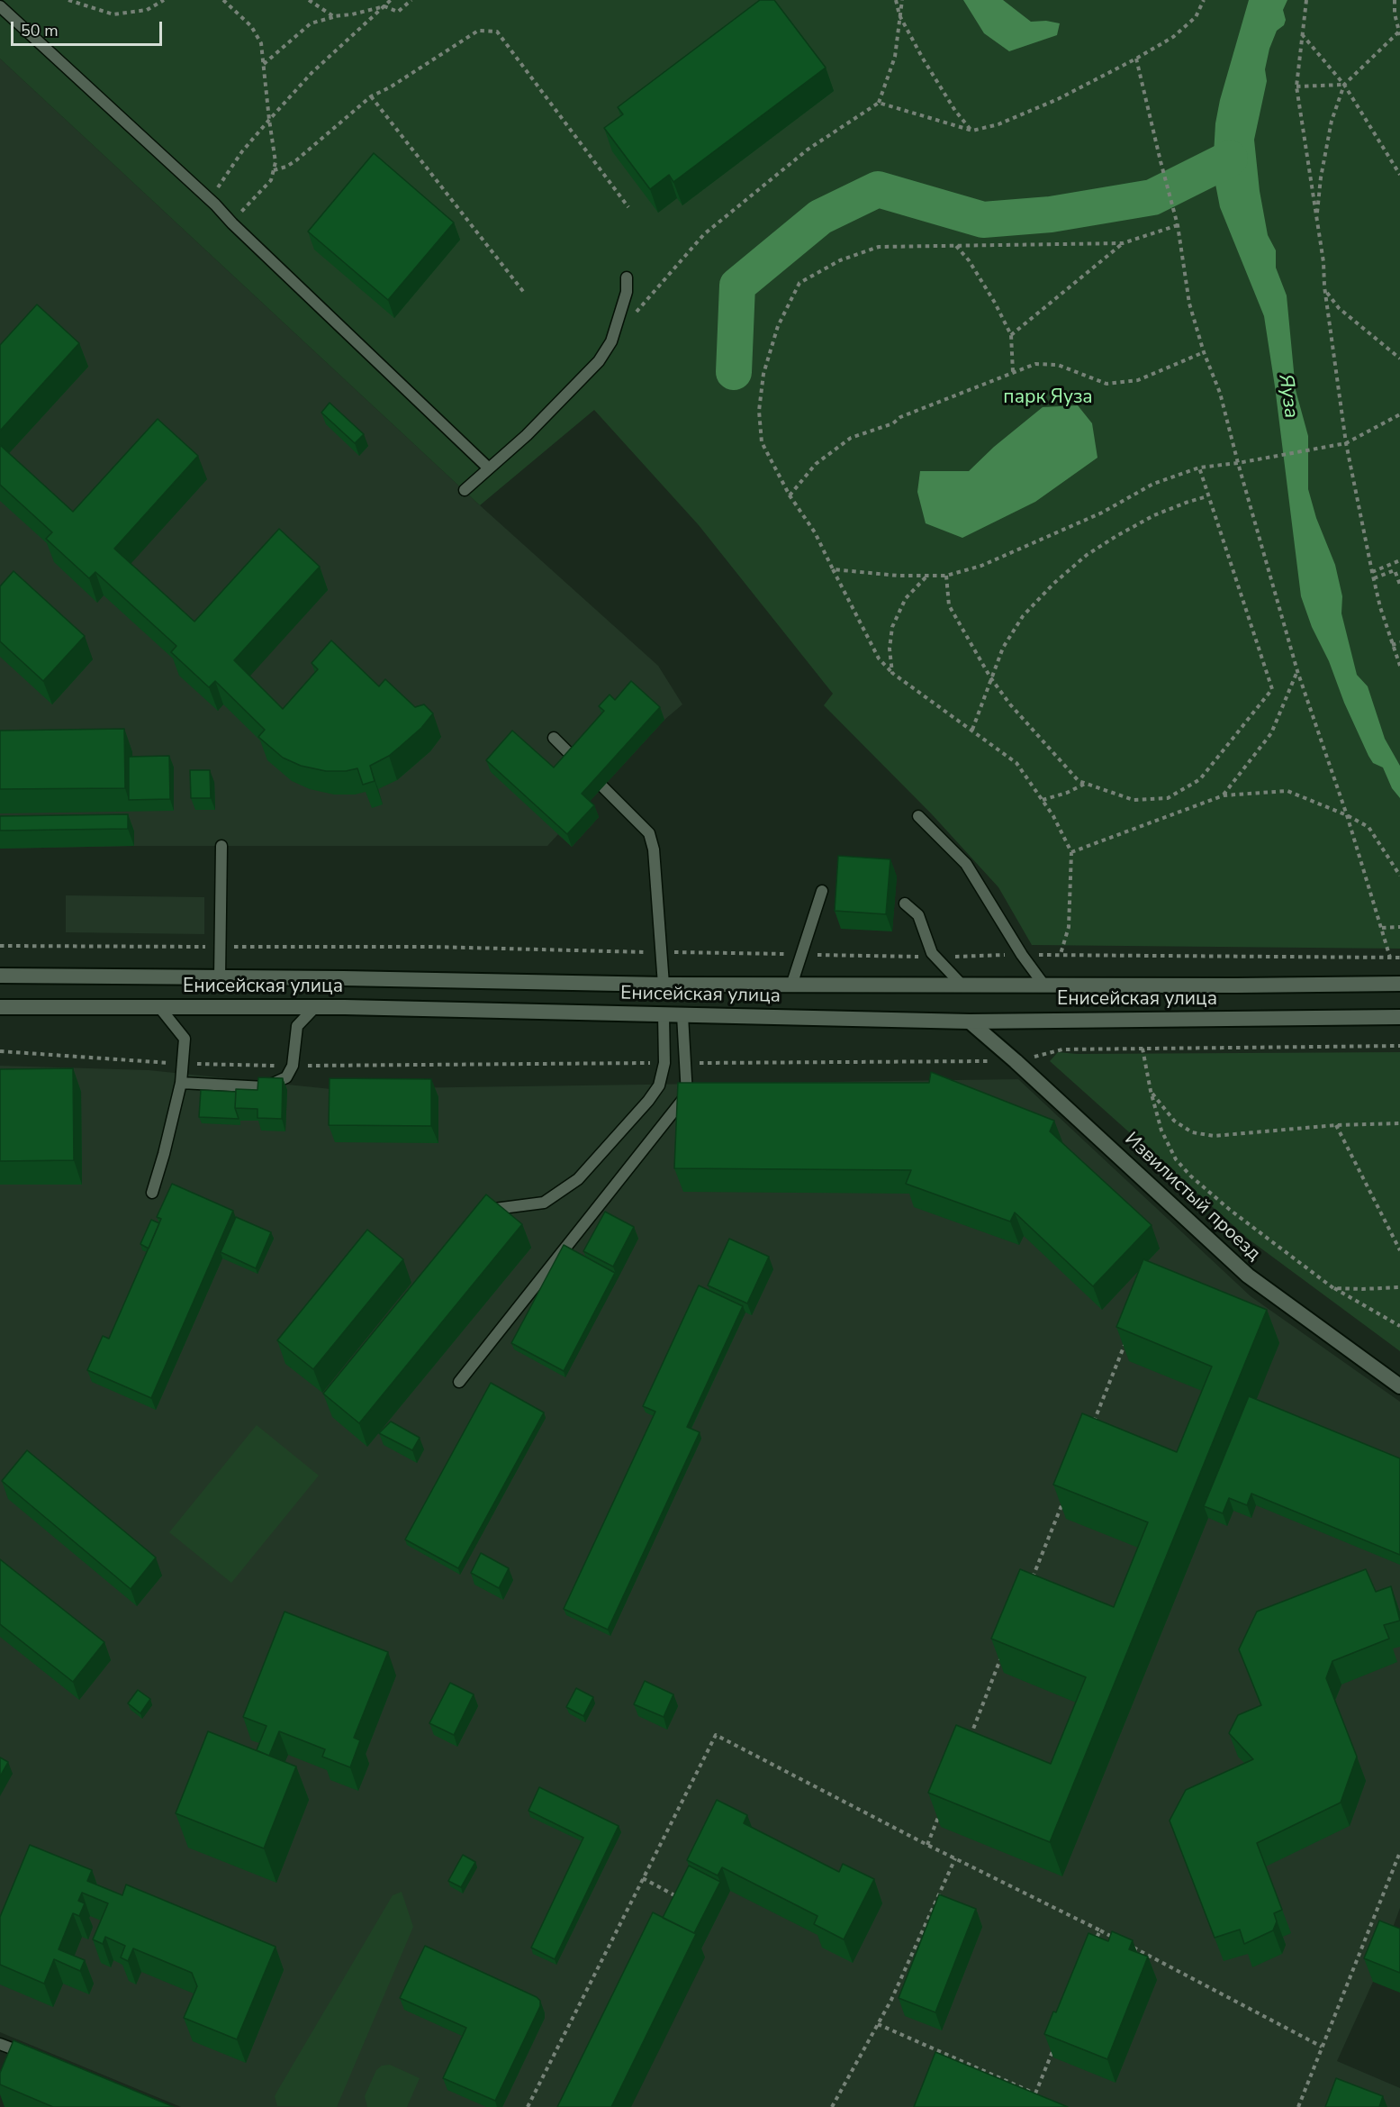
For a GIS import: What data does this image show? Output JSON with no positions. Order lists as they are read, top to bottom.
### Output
{
  "streets": {
    "main road": ["Енисейская улица", "Извилистый проезд"]
  },
  "crossings": [
    ["Енисейская улица", "Извилистый проезд"]
  ],
  "water": ["Яуза"],
  "parks": ["парк Яуза"],
  "scale_bar": "50 m"
}
